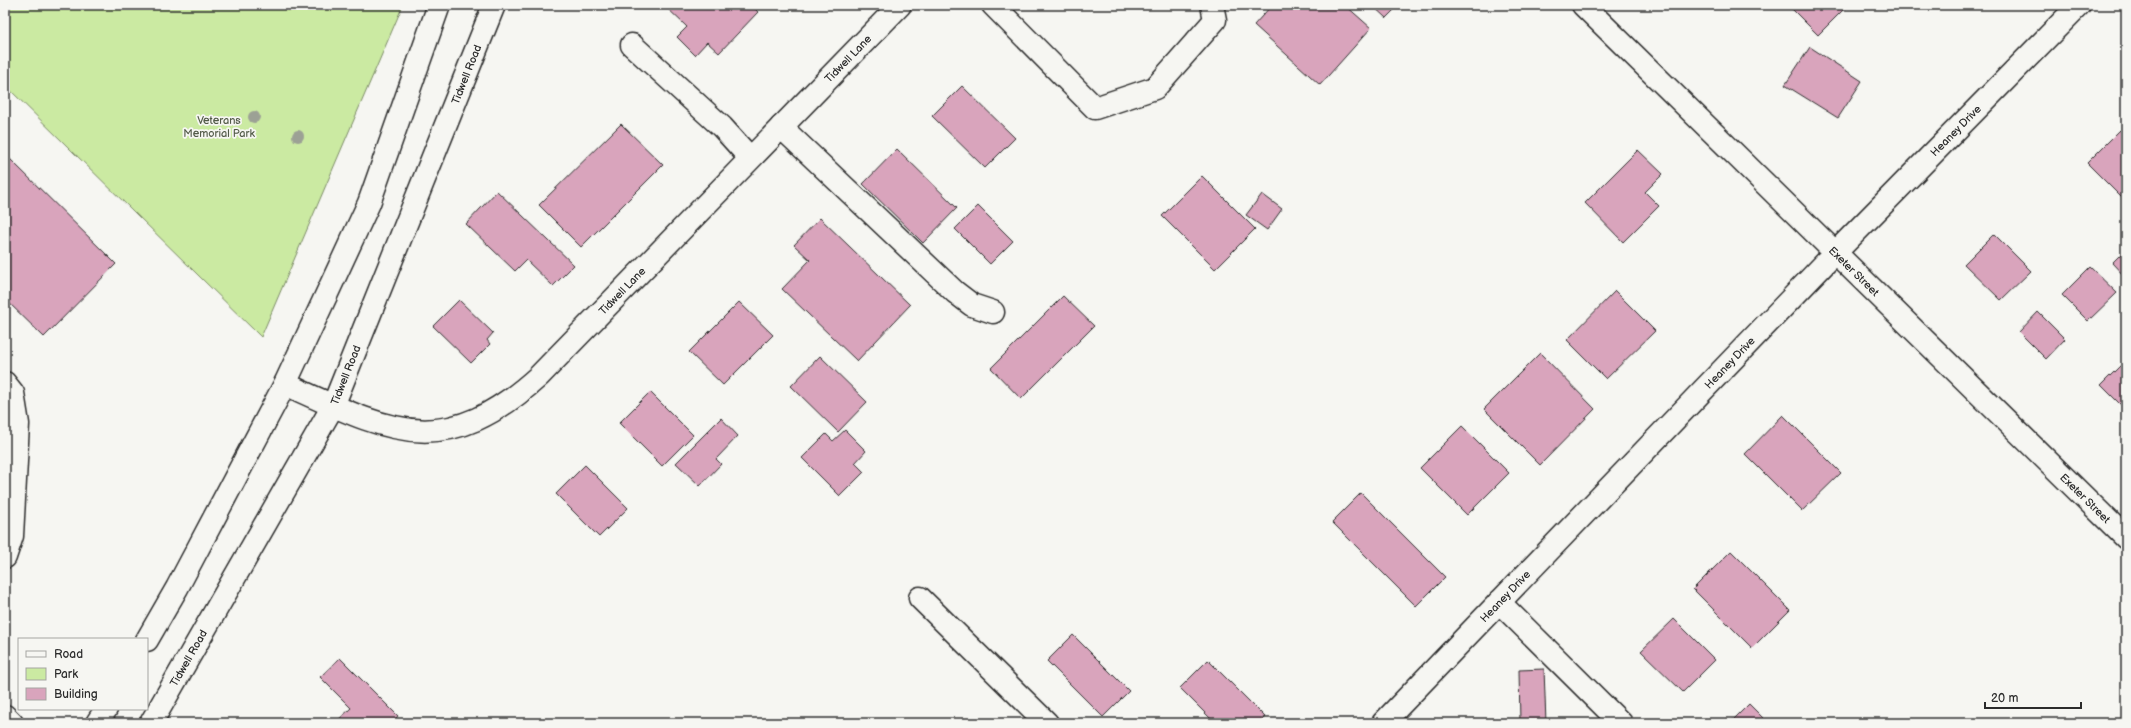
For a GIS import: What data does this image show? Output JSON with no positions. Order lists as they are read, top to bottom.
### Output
{
  "streets": {
    "street": [
      "Tidwell Lane",
      "Tidwell Road",
      "Heaney Drive",
      "Exeter Street"
    ]
  },
  "crossings": [
    ["Tidwell Lane", "Tidwell Road"],
    ["Heaney Drive", "Exeter Street"]
  ],
  "parks": ["Veterans Memorial Park"],
  "legend": ["Road", "Park", "Building"],
  "scale_bar": "20 m"
}
